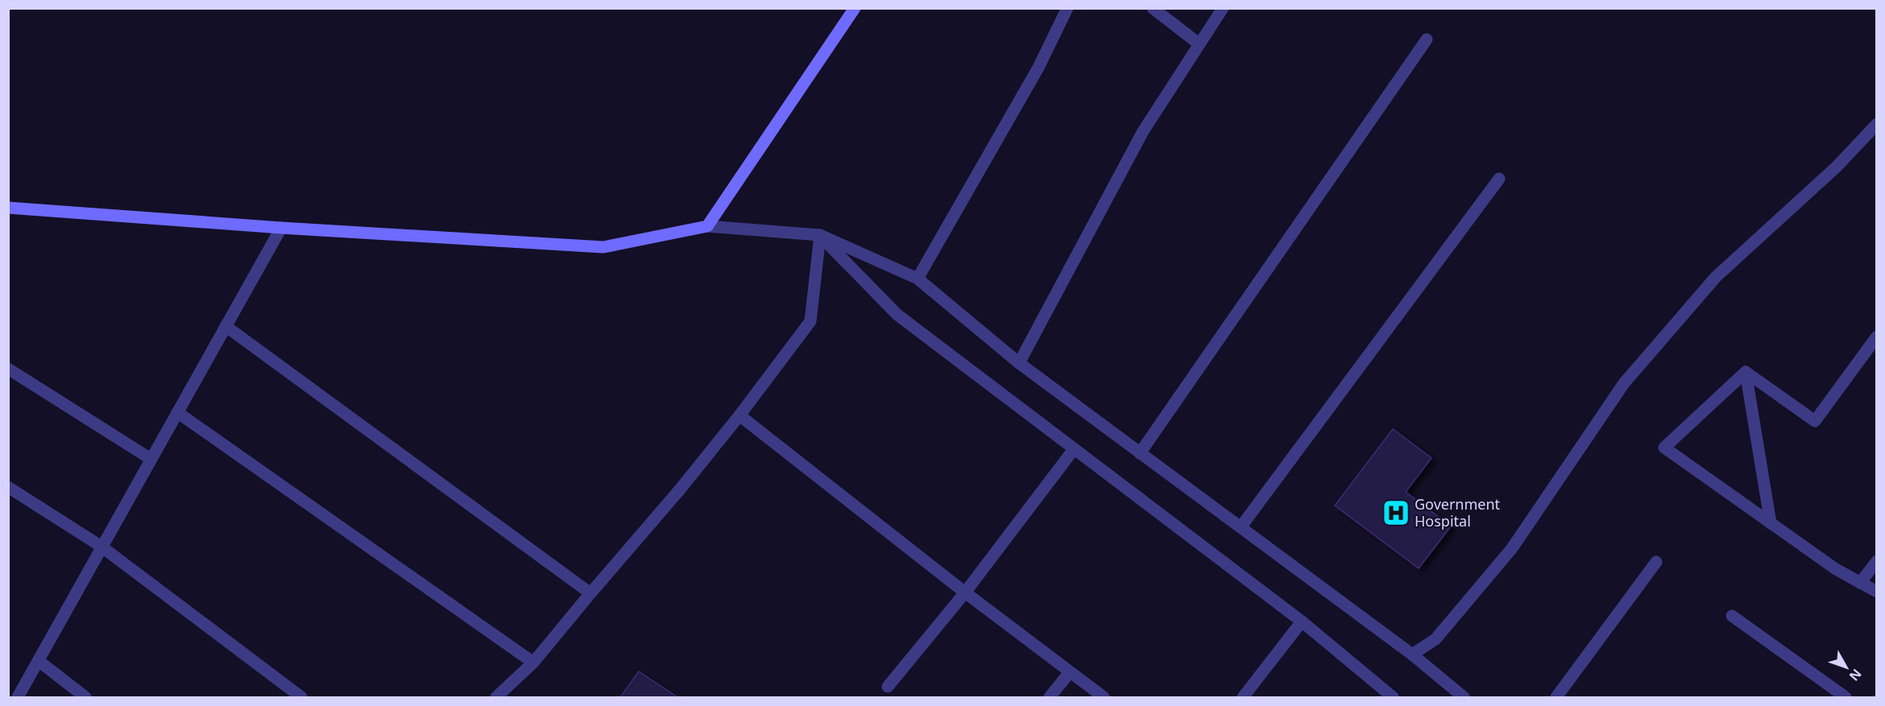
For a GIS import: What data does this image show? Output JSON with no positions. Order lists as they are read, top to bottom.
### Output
{
  "places": {
    "hospital": ["Government Hospital"]
  },
  "north": "bottom right"
}
